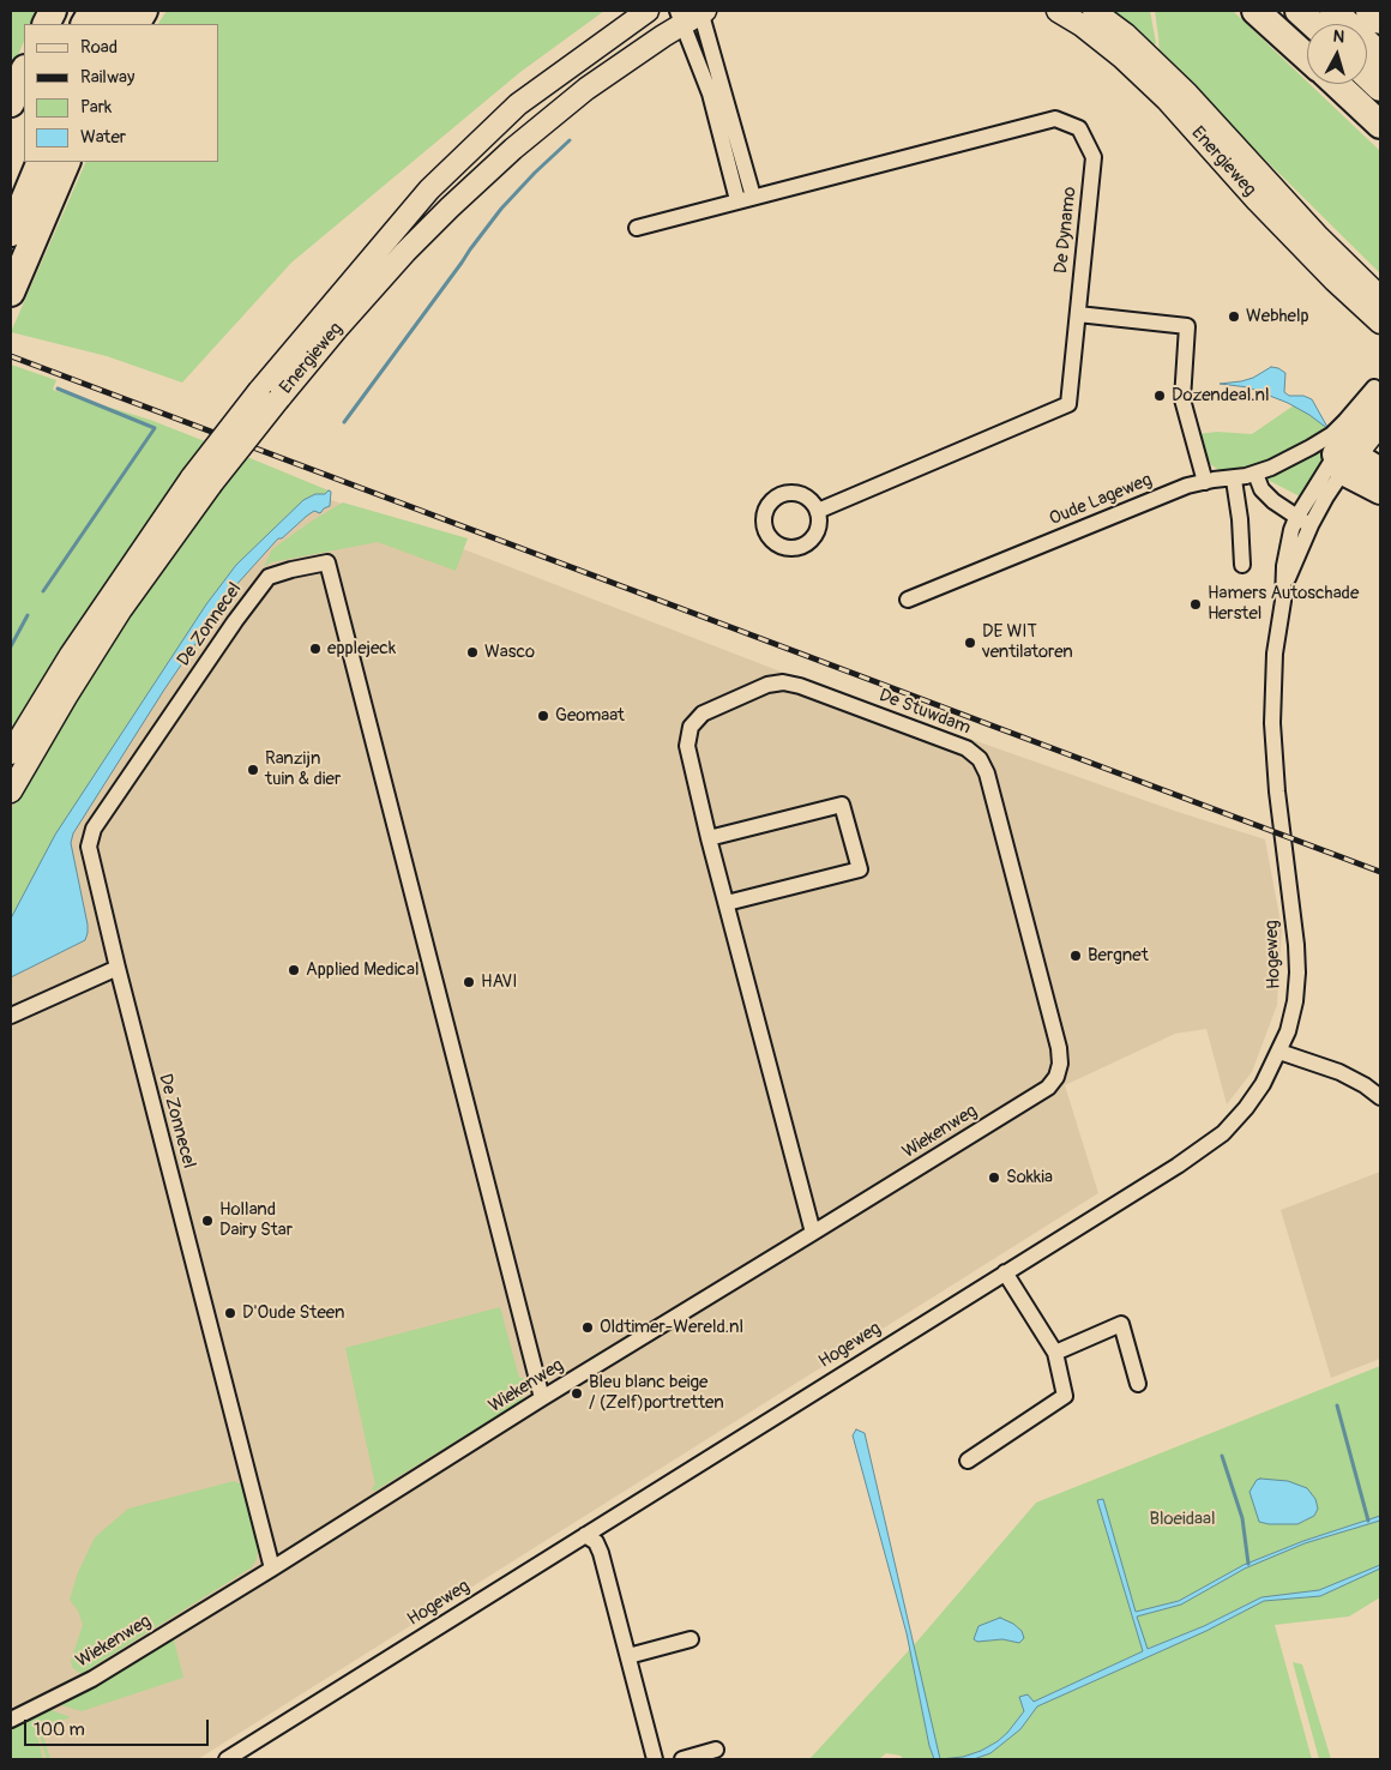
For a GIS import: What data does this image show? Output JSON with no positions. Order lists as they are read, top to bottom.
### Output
{
  "streets": {
    "main road": ["Energieweg"],
    "street": [
      "De Dynamo",
      "Oude Lageweg",
      "De Zonnecel",
      "De Stuwdam",
      "Hogeweg",
      "Wiekenweg"
    ]
  },
  "crossings": [
    ["De Zonnecel", "Wiekenweg"],
    ["De Stuwdam", "Wiekenweg"]
  ],
  "parks": ["Bloeidaal"],
  "places": [
    "Webhelp",
    "Dozendeal.nl",
    "Hamers Autoschade Herstel",
    "DE WIT ventilatoren",
    "epplejeck",
    "Wasco",
    "Geomaat",
    "Ranzijn tuin & dier",
    "Bergnet",
    "Applied Medical",
    "HAVI",
    "Sokkia",
    "Holland Dairy Star",
    "D'Oude Steen",
    "Oldtimer-Wereld.nl",
    "Bleu blanc beige / (Zelf)portretten"
  ],
  "legend": [
    "Road",
    "Railway",
    "Park",
    "Water"
  ],
  "scale_bar": "100 m",
  "north": "top"
}
